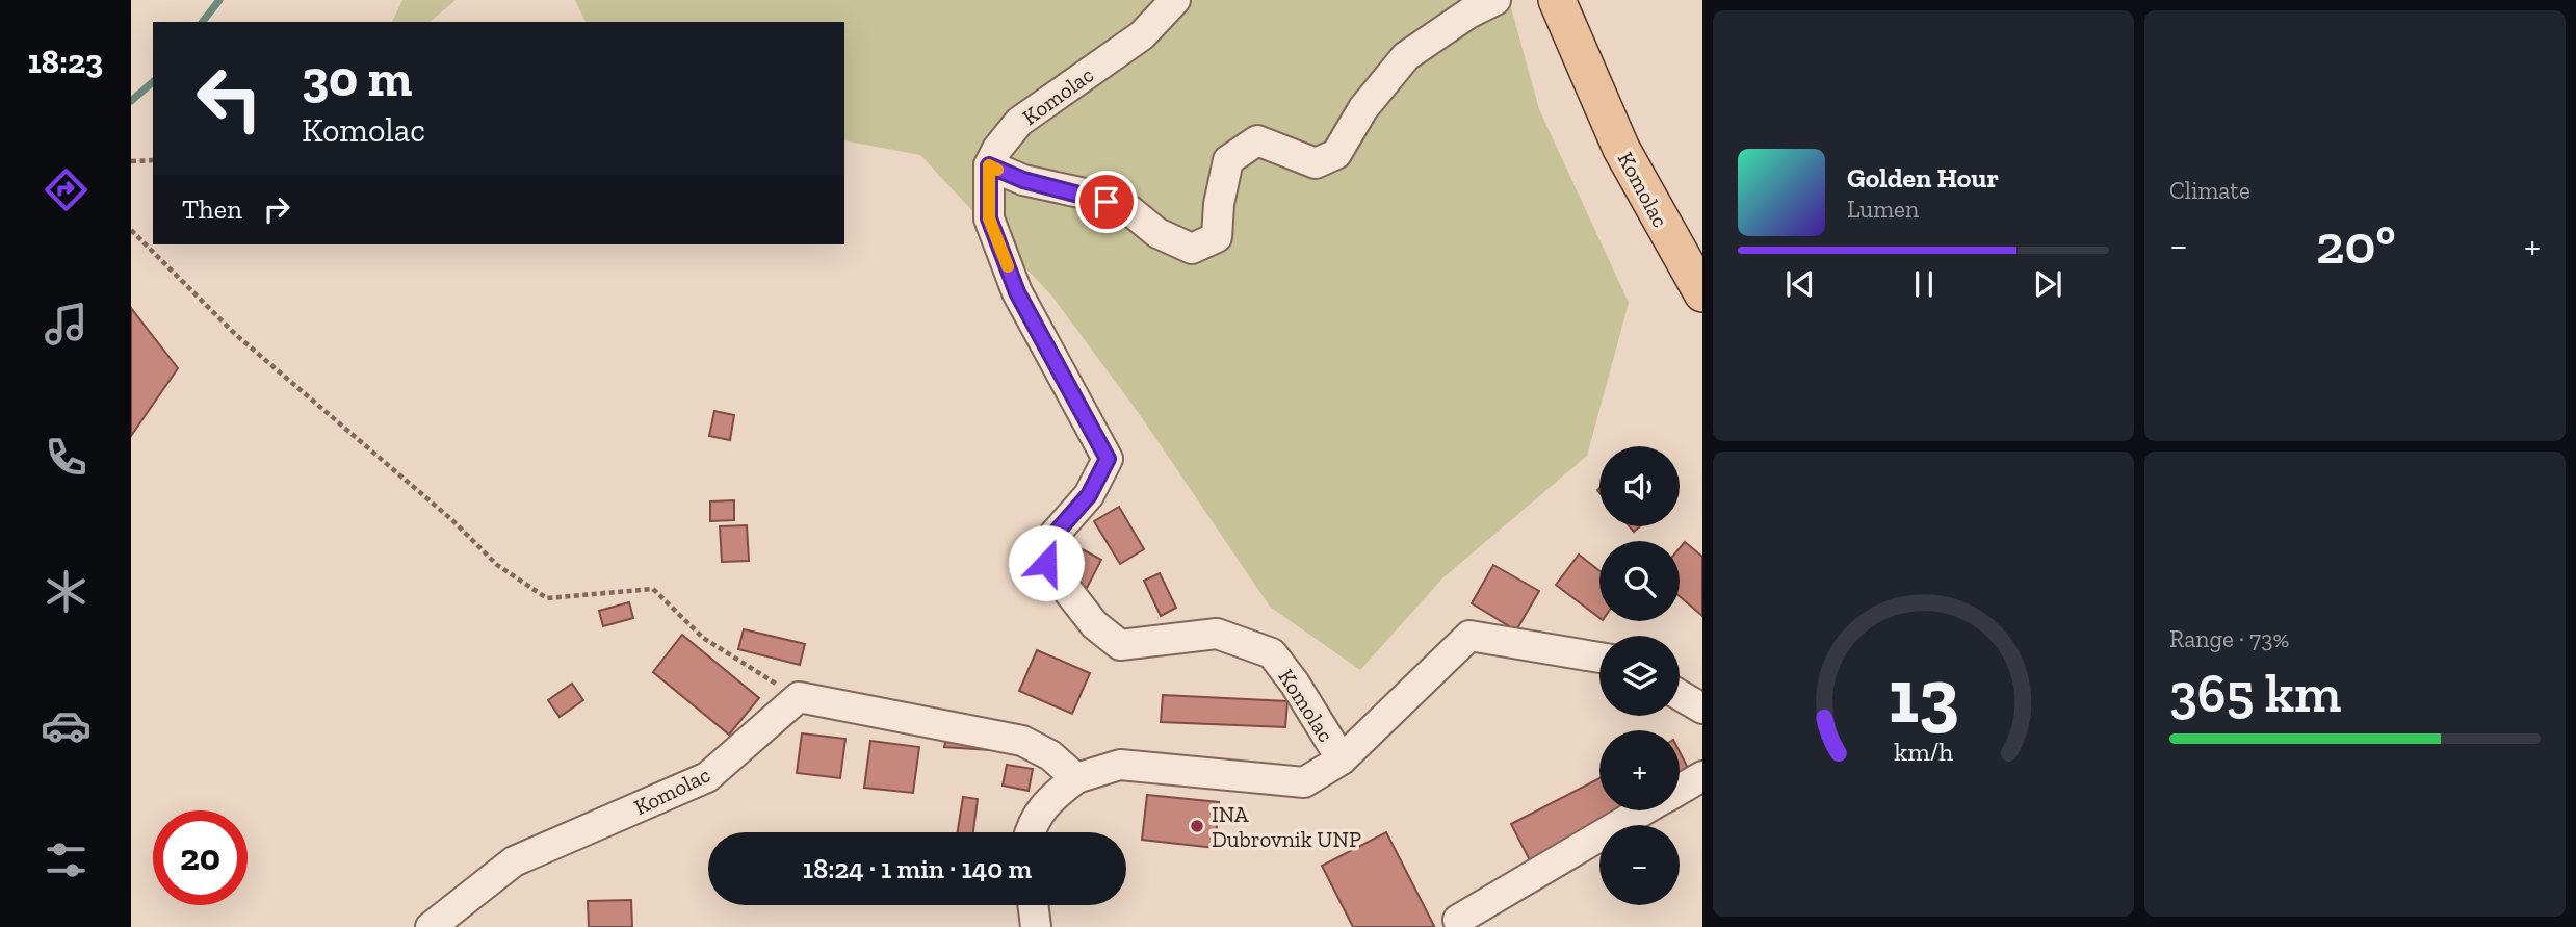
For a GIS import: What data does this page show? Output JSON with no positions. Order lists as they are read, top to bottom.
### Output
{
  "streets": {
    "main road": ["Komolac"]
  },
  "places": ["INA Dubrovnik UNP"],
  "page": {
    "tabs": "18:23",
    "tile": [
      "Climate",
      ["Range · 73%", "365 km"]
    ],
    "turn": ["30 m", "Komolac"],
    "song": ["Golden Hour", "Lumen"],
    "then": "Then",
    "heat": ["−", "20°", "+"],
    "map_buttons": ["+", "−"],
    "limit": "20",
    "trip": "18:24 · 1 min · 140 m",
    "gauge": ["13", "km/h"]
  }
}
